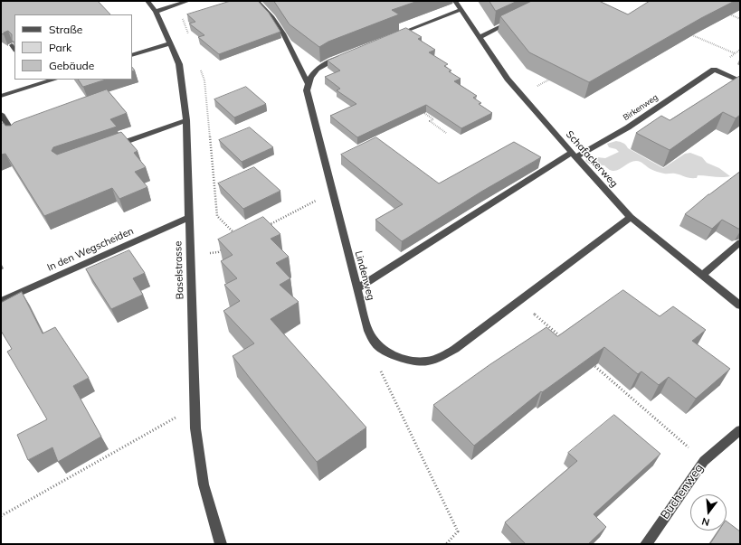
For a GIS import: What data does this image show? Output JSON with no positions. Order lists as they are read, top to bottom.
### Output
{
  "streets": {
    "street": [
      "Birkenweg",
      "Schafackerweg",
      "In den Wegscheiden",
      "Baselstrasse",
      "Lindenweg",
      "Buchenweg"
    ]
  },
  "crossings": [
    ["Birkenweg", "Schafackerweg"],
    ["Birkenweg", "Lindenweg"],
    ["Schafackerweg", "Lindenweg"],
    ["In den Wegscheiden", "Baselstrasse"]
  ],
  "legend": ["Straße", "Park", "Gebäude"],
  "north": "bottom"
}
